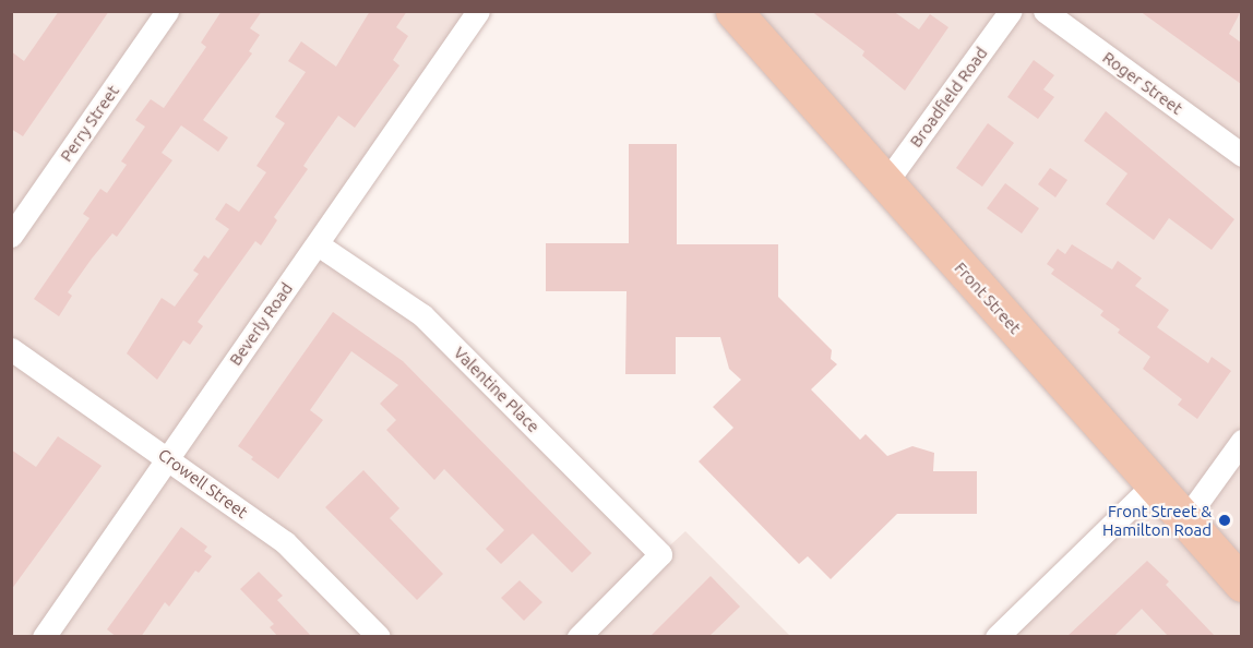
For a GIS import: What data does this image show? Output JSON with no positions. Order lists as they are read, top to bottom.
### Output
{
  "streets": {
    "main road": ["Front Street"],
    "street": [
      "Roger Street",
      "Broadfield Road",
      "Perry Street",
      "Beverly Road",
      "Valentine Place",
      "Crowell Street"
    ]
  },
  "crossings": [
    ["Broadfield Road", "Front Street"],
    ["Beverly Road", "Valentine Place"],
    ["Beverly Road", "Crowell Street"]
  ],
  "places": ["Front Street & Hamilton Road"]
}
